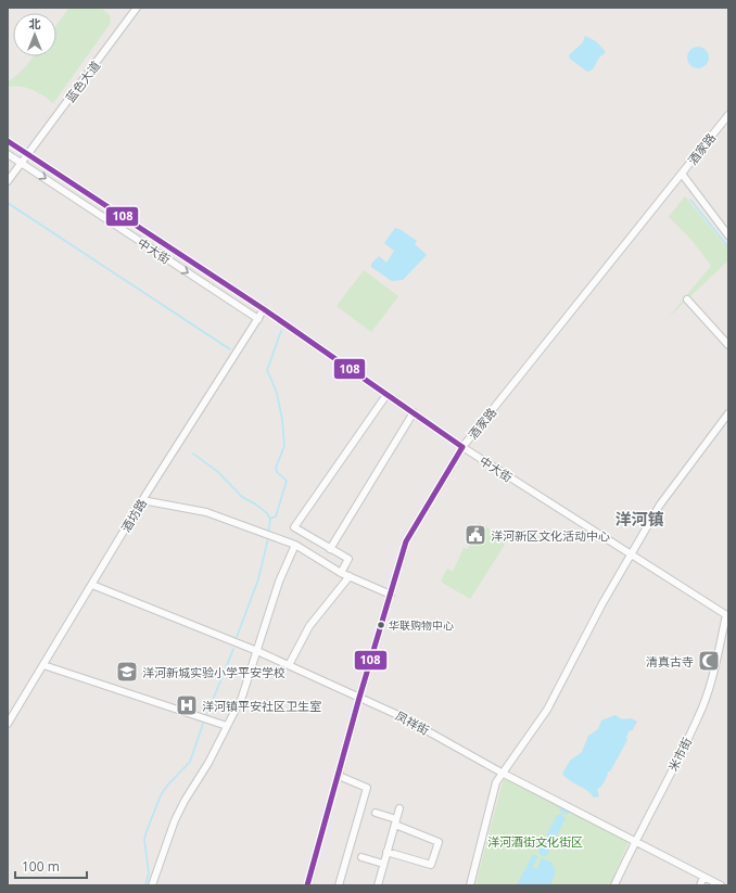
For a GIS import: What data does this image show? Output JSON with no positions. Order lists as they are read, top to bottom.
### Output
{
  "streets": {
    "street": [
      "蓝色大道",
      "酒家路",
      "中大街",
      "酒坊路",
      "凤祥街",
      "米市街"
    ]
  },
  "crossings": [
    ["蓝色大道", "中大街"],
    ["酒家路", "中大街"],
    ["酒家路", "凤祥街"],
    ["中大街", "酒坊路"],
    ["中大街", "米市街"],
    ["酒坊路", "凤祥街"],
    ["凤祥街", "米市街"]
  ],
  "districts": ["洋河镇"],
  "parks": ["洋河酒街文化街区"],
  "places": {
    "public building": ["洋河新区文化活动中心"],
    "other": ["华联购物中心"],
    "mosque": ["清真古寺"],
    "school or university": ["洋河新城实验小学平安学校"],
    "hospital": ["洋河镇平安社区卫生室"]
  },
  "lines": ["transit line 108"],
  "scale_bar": "100 m",
  "north": "top"
}
